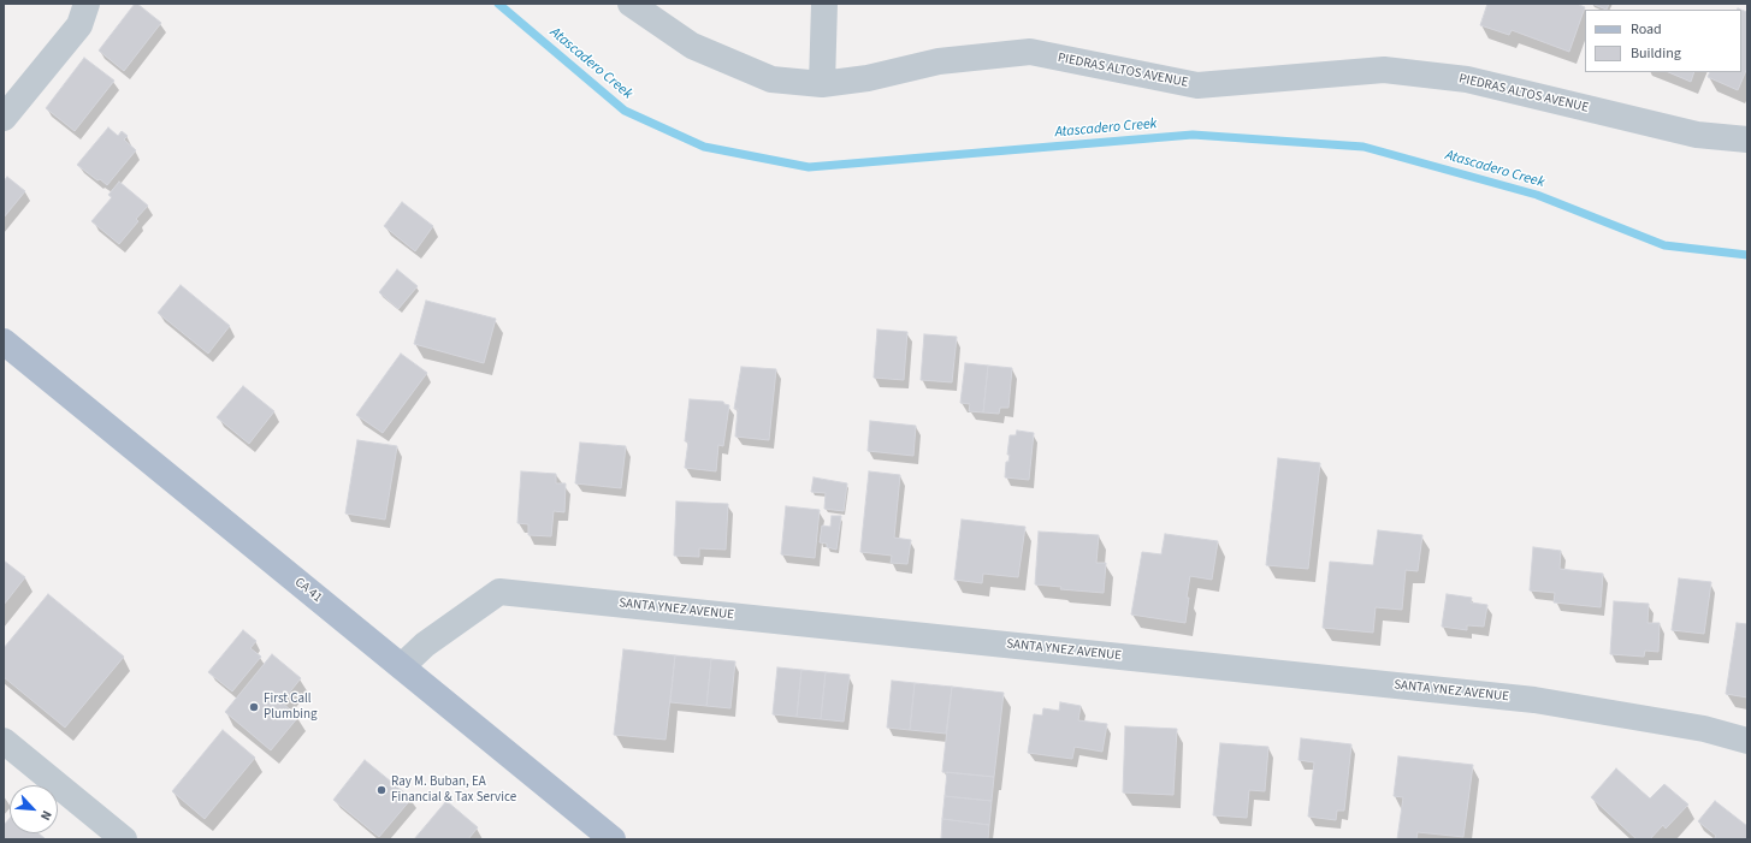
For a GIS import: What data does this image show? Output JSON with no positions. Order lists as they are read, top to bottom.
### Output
{
  "streets": {
    "main road": ["CA 41"],
    "street": ["PIEDRAS ALTOS AVENUE", "SANTA YNEZ AVENUE"]
  },
  "crossings": [
    ["CA 41", "SANTA YNEZ AVENUE"]
  ],
  "water": ["Atascadero Creek"],
  "places": ["First Call Plumbing", "Ray M. Buban, EA Financial & Tax Service"],
  "legend": ["Road", "Building"],
  "north": "bottom right"
}
